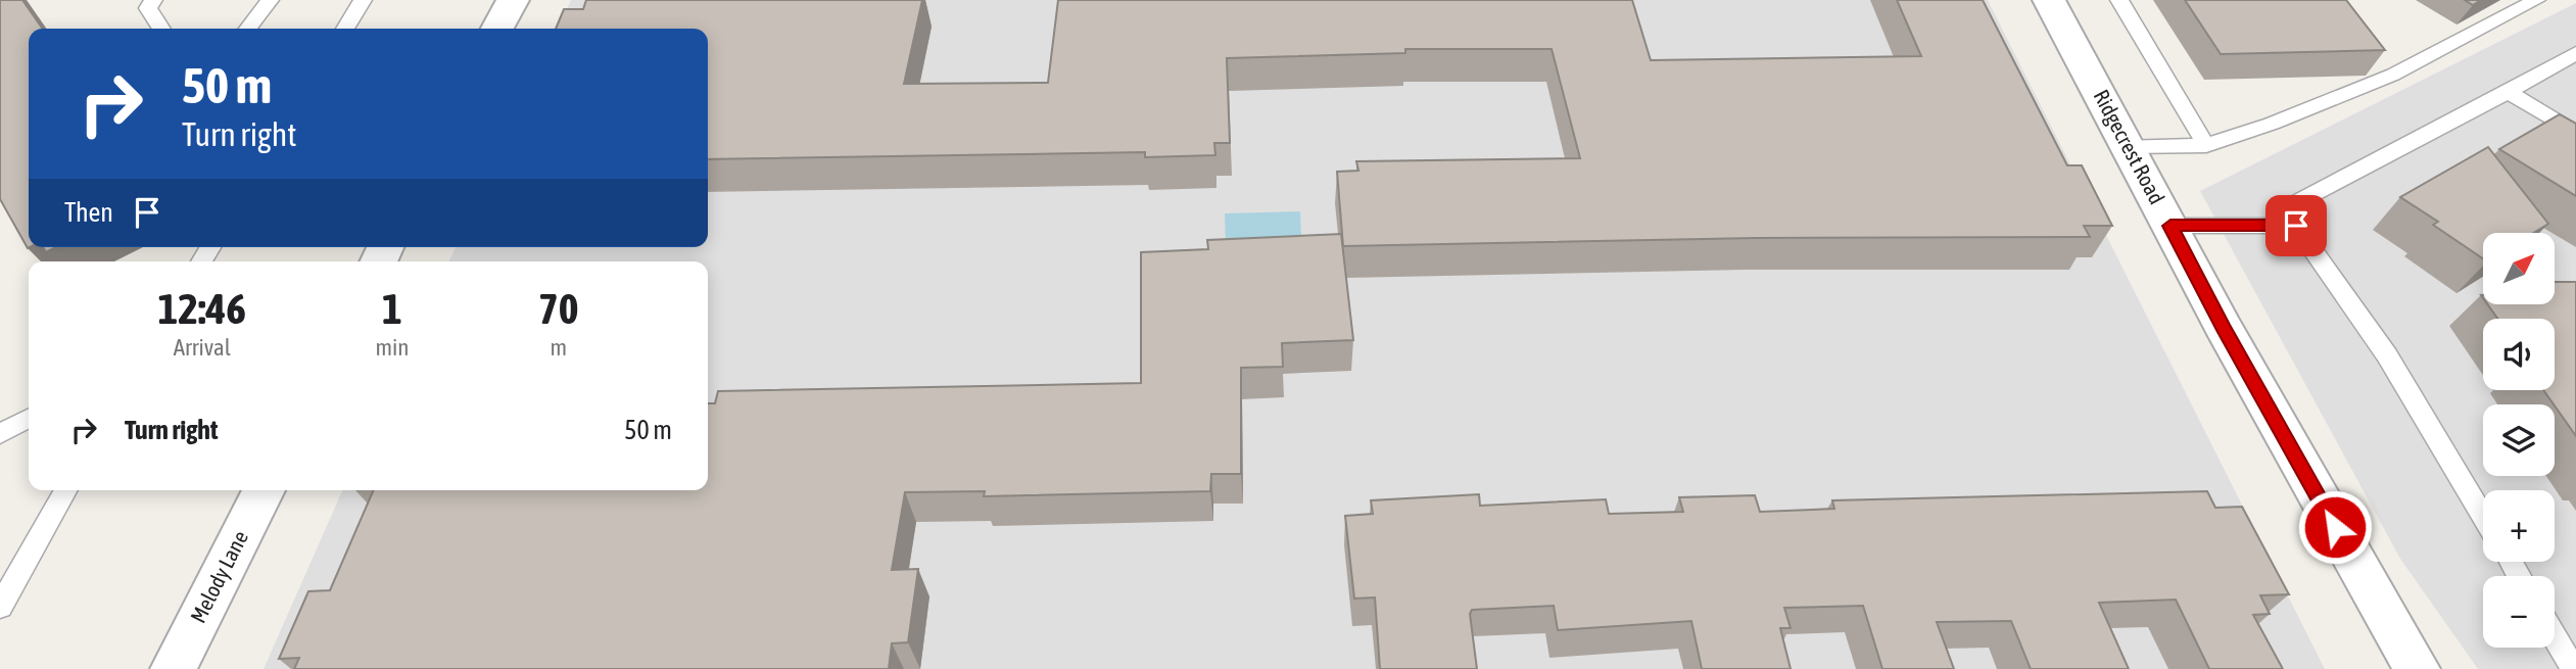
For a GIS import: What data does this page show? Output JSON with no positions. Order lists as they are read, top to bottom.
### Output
{
  "streets": {
    "street": ["Ridgecrest Road", "Melody Lane"]
  },
  "north": "top right",
  "page": {
    "turn": ["50 m", "Turn right"],
    "then": "Then",
    "map_buttons": ["+", "−"],
    "eta": [
      "12:46",
      "Arrival",
      "1",
      "min",
      "70",
      "m"
    ],
    "list": [
      {
        "name": "Turn right",
        "value": "50 m"
      }
    ]
  }
}
